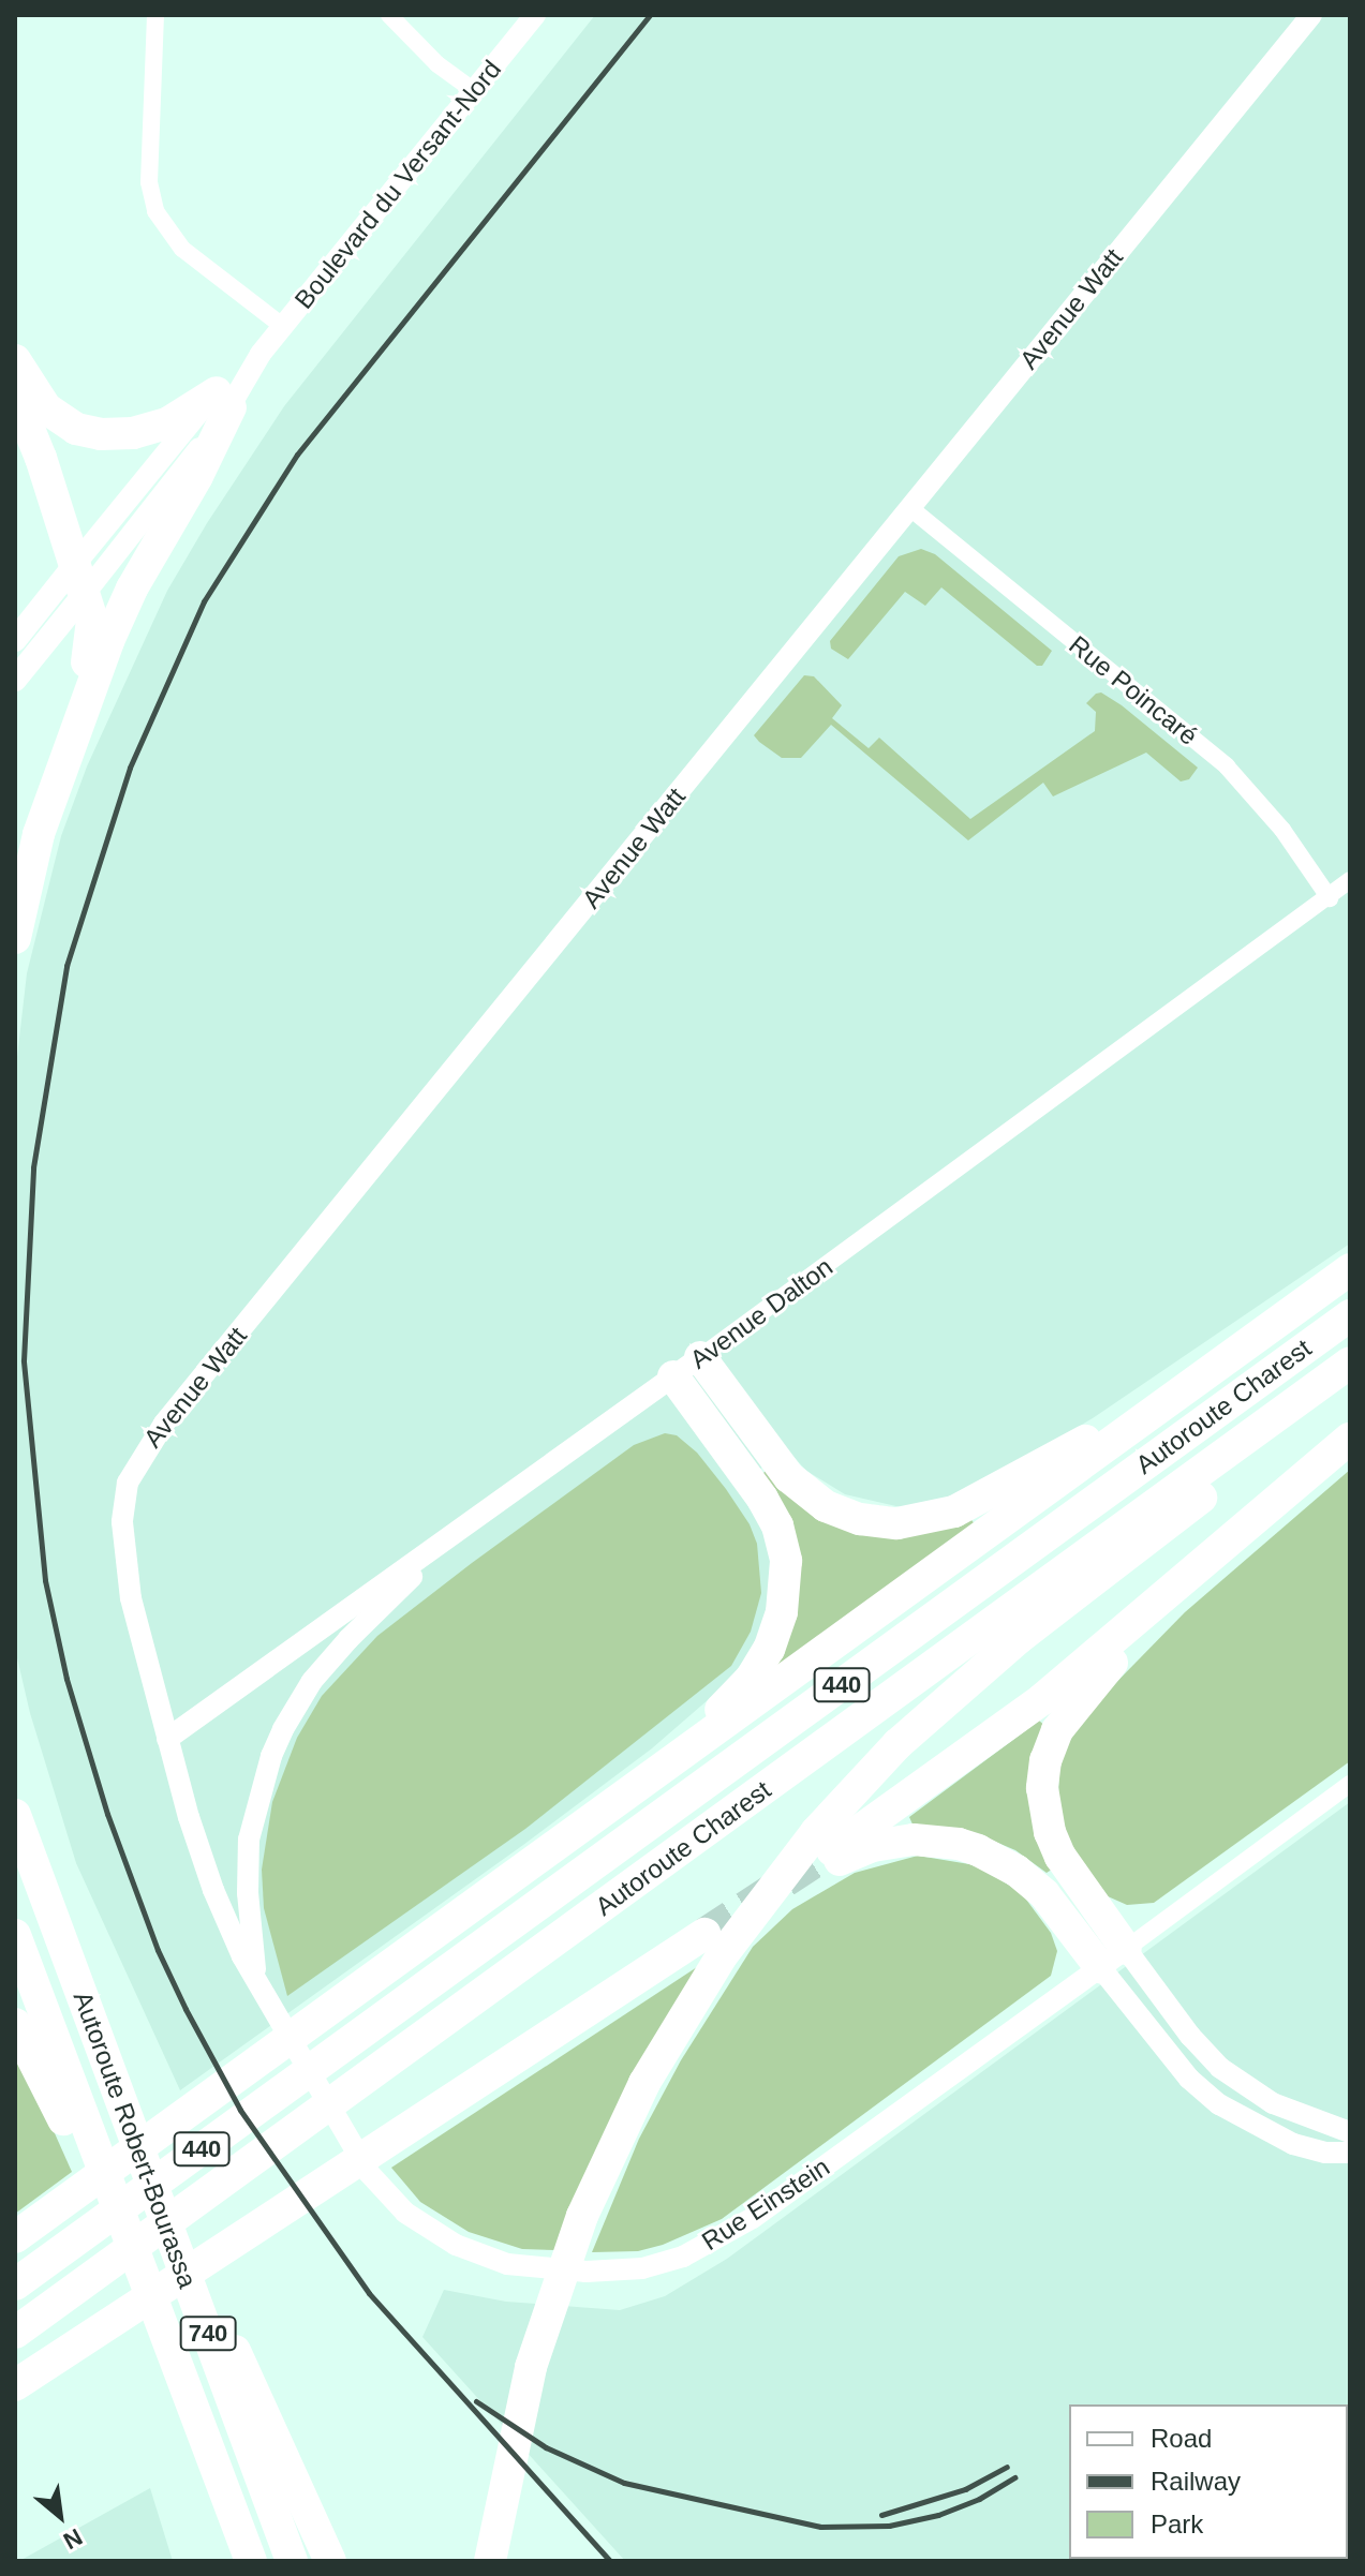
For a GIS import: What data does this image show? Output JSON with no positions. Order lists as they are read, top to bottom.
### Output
{
  "streets": {
    "highway": [
      "Autoroute Charest",
      "440",
      "Autoroute Robert-Bourassa",
      "740"
    ],
    "main road": ["Boulevard du Versant-Nord"],
    "street": [
      "Avenue Watt",
      "Rue Poincaré",
      "Avenue Dalton",
      "Rue Einstein"
    ]
  },
  "crossings": [
    ["Avenue Watt", "Rue Poincaré"],
    ["Avenue Watt", "Avenue Dalton"],
    ["Avenue Watt", "Rue Einstein"],
    ["Rue Poincaré", "Avenue Dalton"],
    ["Avenue Dalton", "Rue Einstein"]
  ],
  "legend": ["Road", "Railway", "Park"],
  "north": "bottom right"
}
